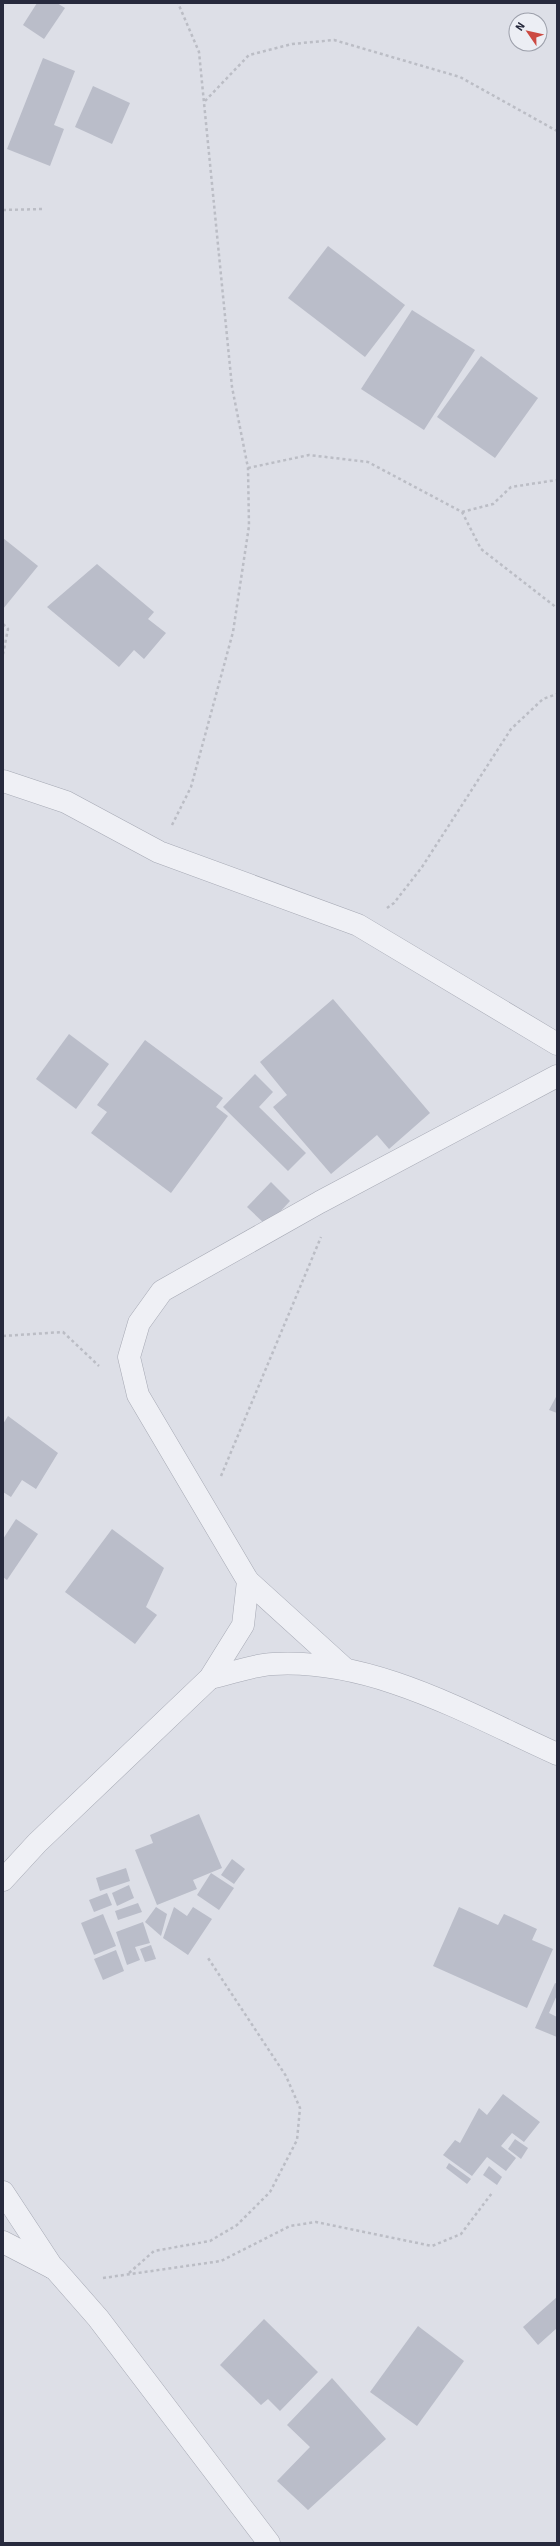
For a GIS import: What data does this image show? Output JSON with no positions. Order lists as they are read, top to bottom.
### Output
{
  "north": "top left"
}
